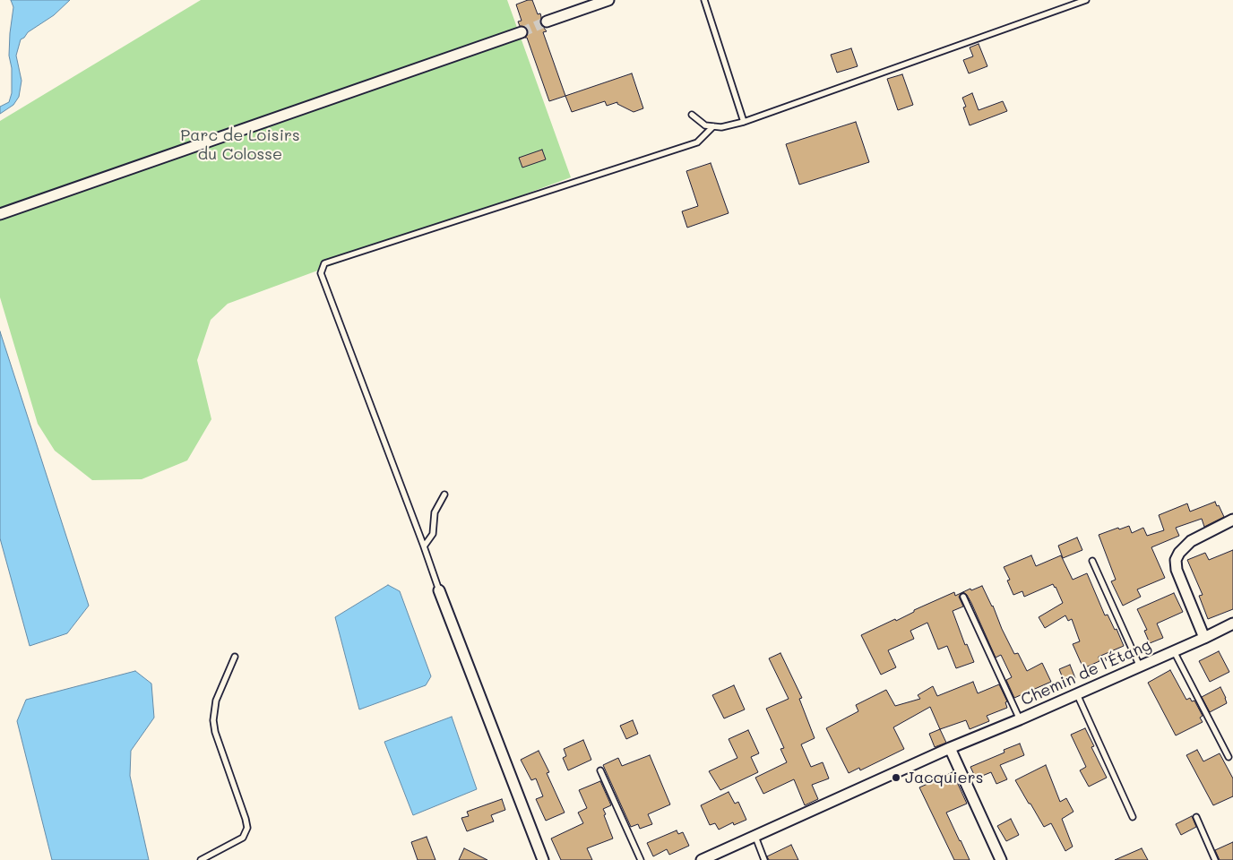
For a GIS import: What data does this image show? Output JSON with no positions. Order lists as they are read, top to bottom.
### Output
{
  "streets": {
    "street": ["Chemin de l'Étang"]
  },
  "parks": ["Parc de Loisirs du Colosse"],
  "places": ["Jacquiers"]
}
